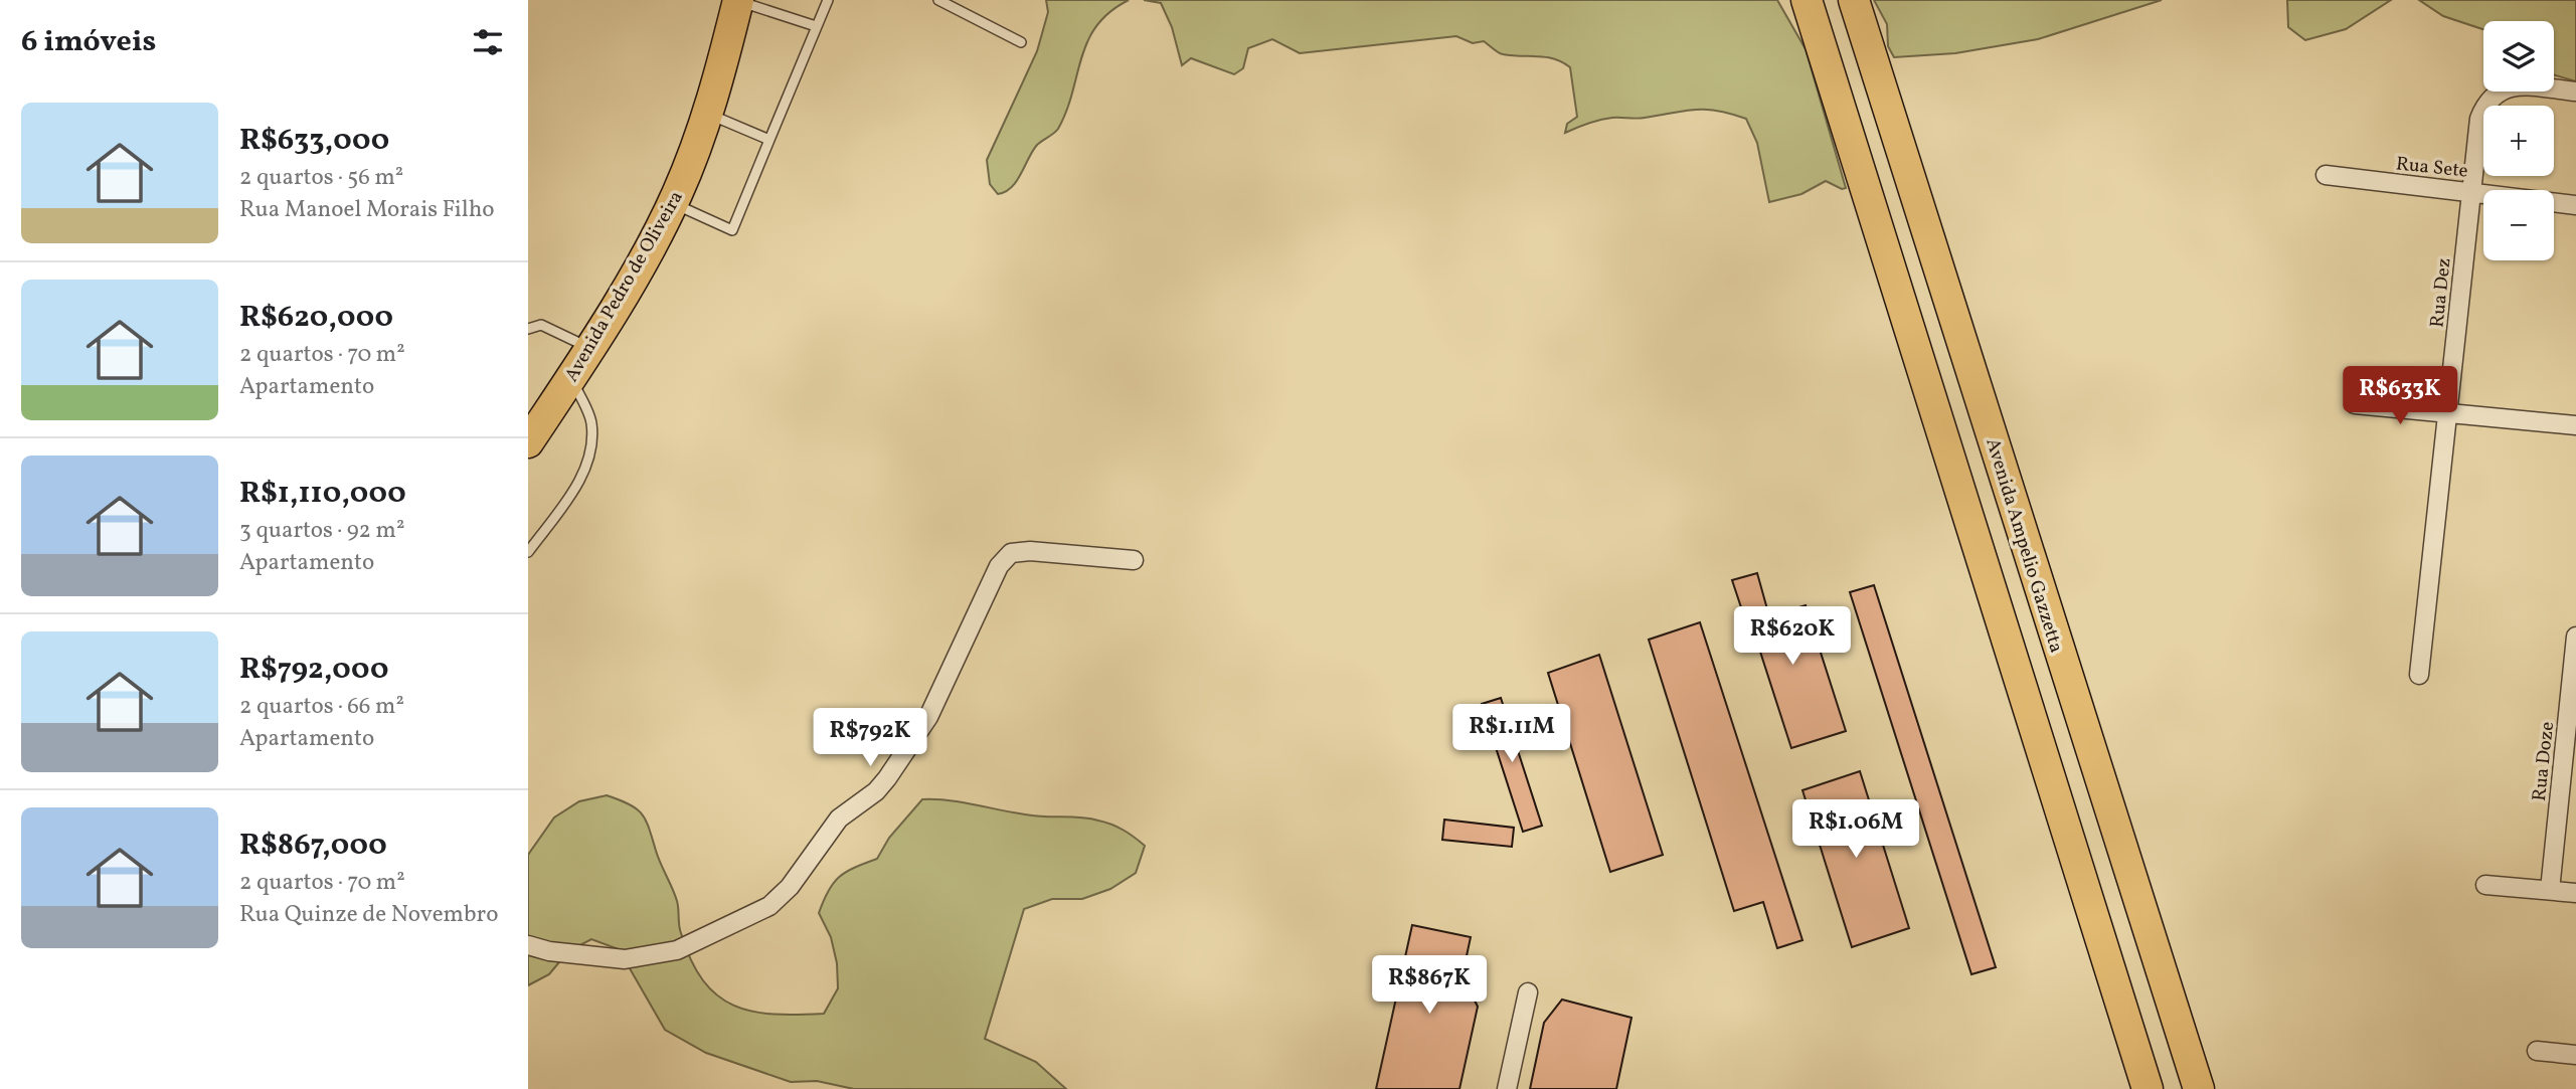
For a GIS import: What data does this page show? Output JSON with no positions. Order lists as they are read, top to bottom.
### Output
{
  "streets": {
    "main road": ["Avenida Pedro de Oliveira", "Avenida Ampelio Gazzetta"],
    "street": ["Rua Sete", "Rua Dez", "Rua Doze"]
  },
  "crossings": [
    ["Rua Sete", "Rua Dez"]
  ],
  "page": {
    "heading": "6 imóveis",
    "map_buttons": ["+", "−"],
    "list": [
      {
        "name": "R$633,000",
        "note": "2 quartos · 56 m² · Rua Manoel Morais Filho"
      },
      {
        "name": "R$620,000",
        "note": "2 quartos · 70 m² · Apartamento"
      },
      {
        "name": "R$1,110,000",
        "note": "3 quartos · 92 m² · Apartamento"
      },
      {
        "name": "R$792,000",
        "note": "2 quartos · 66 m² · Apartamento"
      },
      {
        "name": "R$867,000",
        "note": "2 quartos · 70 m² · Rua Quinze de Novembro"
      }
    ],
    "price": [
      "R$633K",
      "R$620K",
      "R$1.11M",
      "R$792K",
      "R$1.06M",
      "R$867K"
    ]
  }
}
